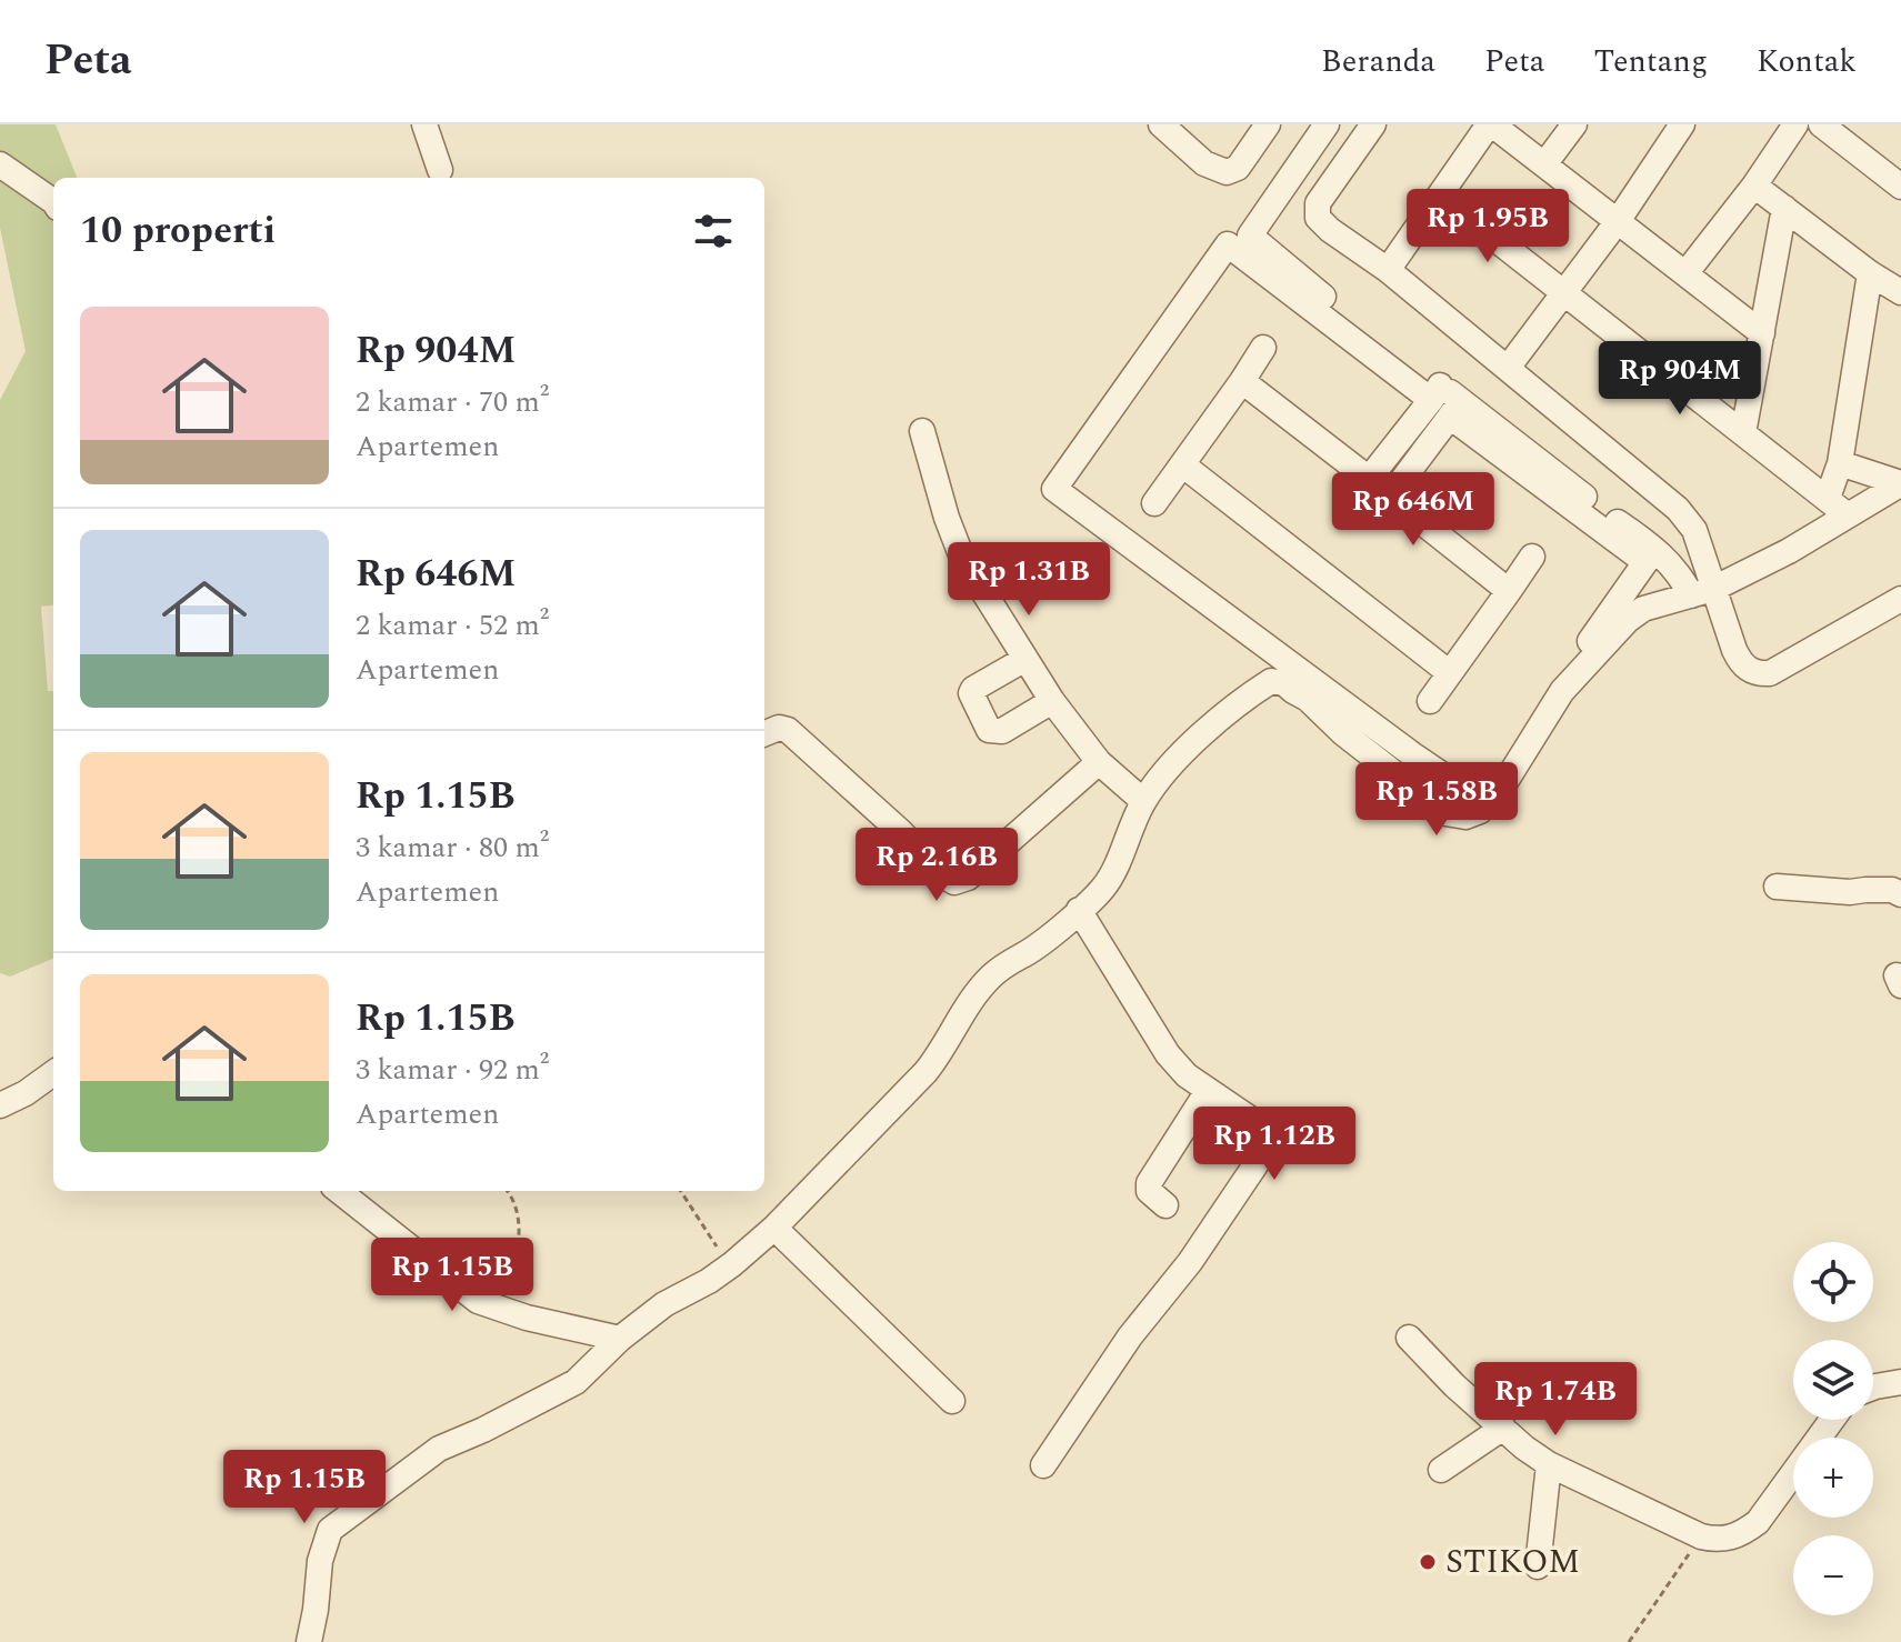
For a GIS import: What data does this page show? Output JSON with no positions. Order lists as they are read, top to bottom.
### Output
{
  "places": ["STIKOM"],
  "page": {
    "header": "Peta",
    "nav": [
      "Beranda",
      "Peta",
      "Tentang",
      "Kontak"
    ],
    "heading": "10 properti",
    "price": [
      "Rp 1.95B",
      "Rp 904M",
      "Rp 646M",
      "Rp 1.31B",
      "Rp 1.58B",
      "Rp 2.16B",
      "Rp 1.12B",
      "Rp 1.15B",
      "Rp 1.74B",
      "Rp 1.15B"
    ],
    "list": [
      {
        "name": "Rp 904M",
        "note": "2 kamar · 70 m² · Apartemen"
      },
      {
        "name": "Rp 646M",
        "note": "2 kamar · 52 m² · Apartemen"
      },
      {
        "name": "Rp 1.15B",
        "note": "3 kamar · 80 m² · Apartemen"
      },
      {
        "name": "Rp 1.15B",
        "note": "3 kamar · 92 m² · Apartemen"
      }
    ],
    "map_buttons": ["+", "−"]
  }
}
